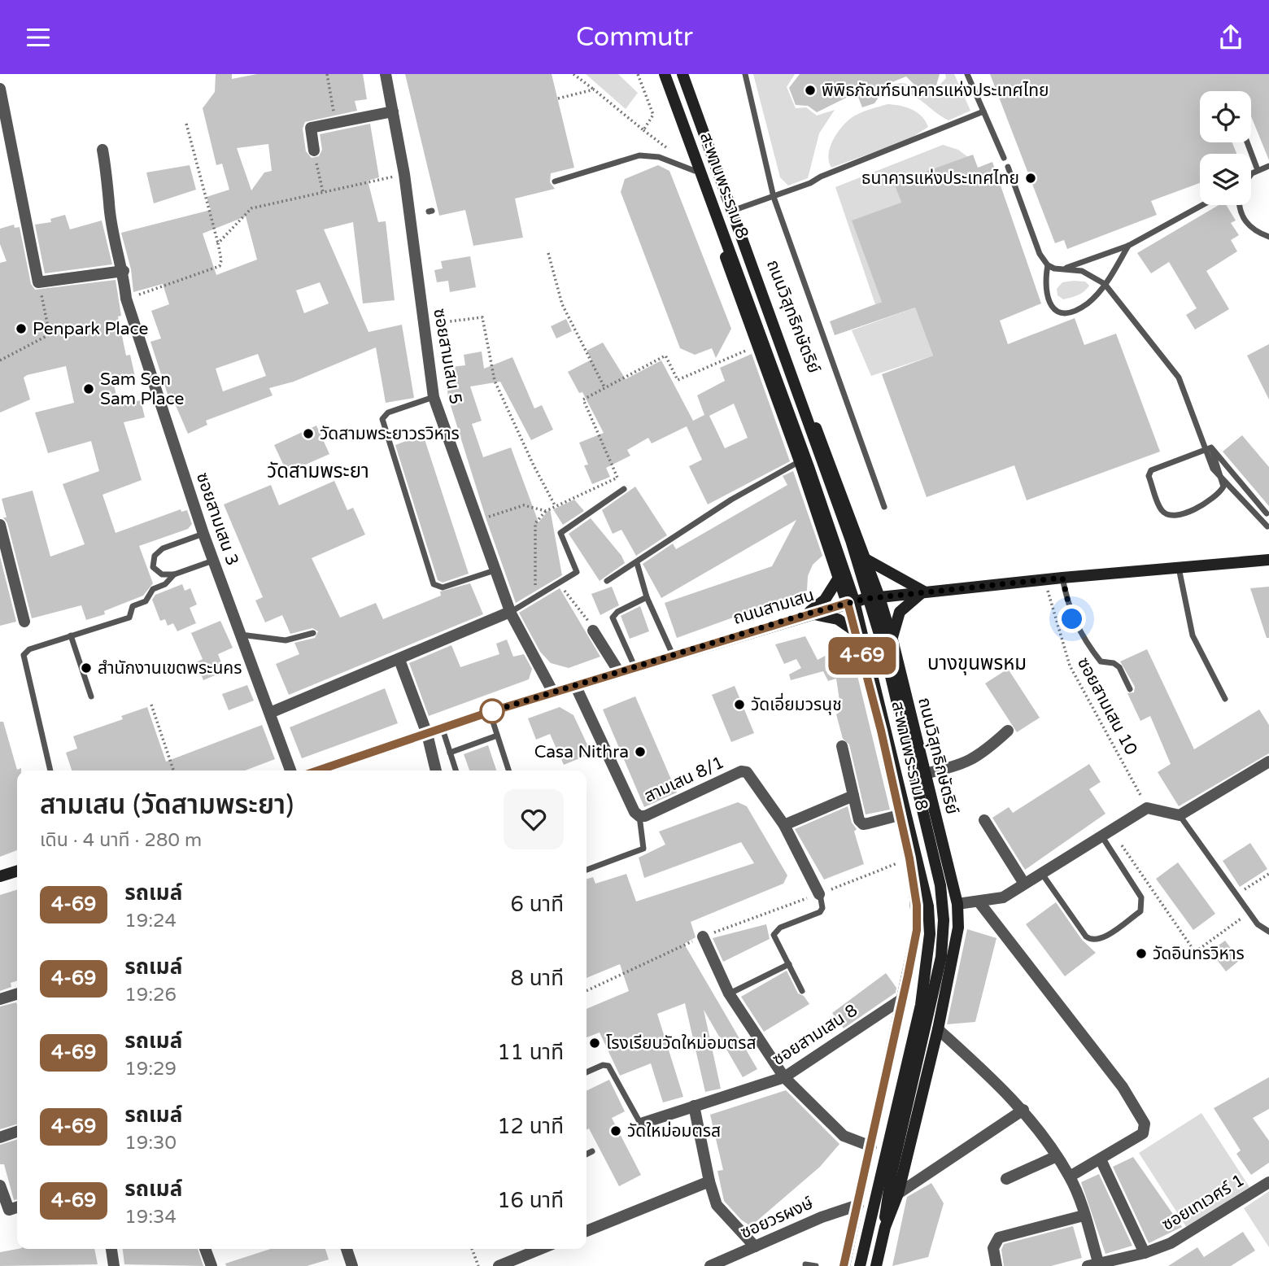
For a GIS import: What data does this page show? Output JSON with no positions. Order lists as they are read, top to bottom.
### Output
{
  "streets": {
    "main road": ["สะพานพระราม 8", "ถนนวิสุทธิกษัตริย์", "ถนนสามเสน"],
    "street": [
      "ซอยสามเสน 5",
      "ซอยสามเสน 3",
      "สามเสน 8/1",
      "ซอยสามเสน 8",
      "ซอยเทเวศร์ 1",
      "ซอยวรผงษ์"
    ],
    "path": ["ซอยสามเสน 10"]
  },
  "crossings": [
    ["สะพานพระราม 8", "ถนนวิสุทธิกษัตริย์"],
    ["ถนนวิสุทธิกษัตริย์", "ถนนสามเสน"],
    ["ซอยสามเสน 5", "ถนนสามเสน"],
    ["ถนนสามเสน", "ซอยสามเสน 10"],
    ["ถนนสามเสน", "สามเสน 8/1"]
  ],
  "districts": ["วัดสามพระยา", "บางขุนพรหม"],
  "places": [
    "พิพิธภัณฑ์ธนาคารแห่งประเทศไทย",
    "ธนาคารแห่งประเทศไทย",
    "Penpark Place",
    "Sam Sen Sam Place",
    "วัดสามพระยาวรวิหาร",
    "สำนักงานเขตพระนคร",
    "วัดเอี่ยมวรนุช",
    "Casa Nithra",
    "วัดอินทรวิหาร",
    "โรงเรียนวัดใหม่อมตรส",
    "วัดใหม่อมตรส"
  ],
  "lines": ["bus line 4-69"],
  "page": {
    "header": "Commutr",
    "on_map": "4-69",
    "heading": ["สามเสน (วัดสามพระยา)", "เดิน · 4 นาที · 280 m"],
    "list": [
      {
        "mark": "4-69",
        "name": "รถเมล์",
        "note": "19:24",
        "value": "6 นาที"
      },
      {
        "mark": "4-69",
        "name": "รถเมล์",
        "note": "19:26",
        "value": "8 นาที"
      },
      {
        "mark": "4-69",
        "name": "รถเมล์",
        "note": "19:29",
        "value": "11 นาที"
      },
      {
        "mark": "4-69",
        "name": "รถเมล์",
        "note": "19:30",
        "value": "12 นาที"
      },
      {
        "mark": "4-69",
        "name": "รถเมล์",
        "note": "19:34",
        "value": "16 นาที"
      }
    ]
  }
}
